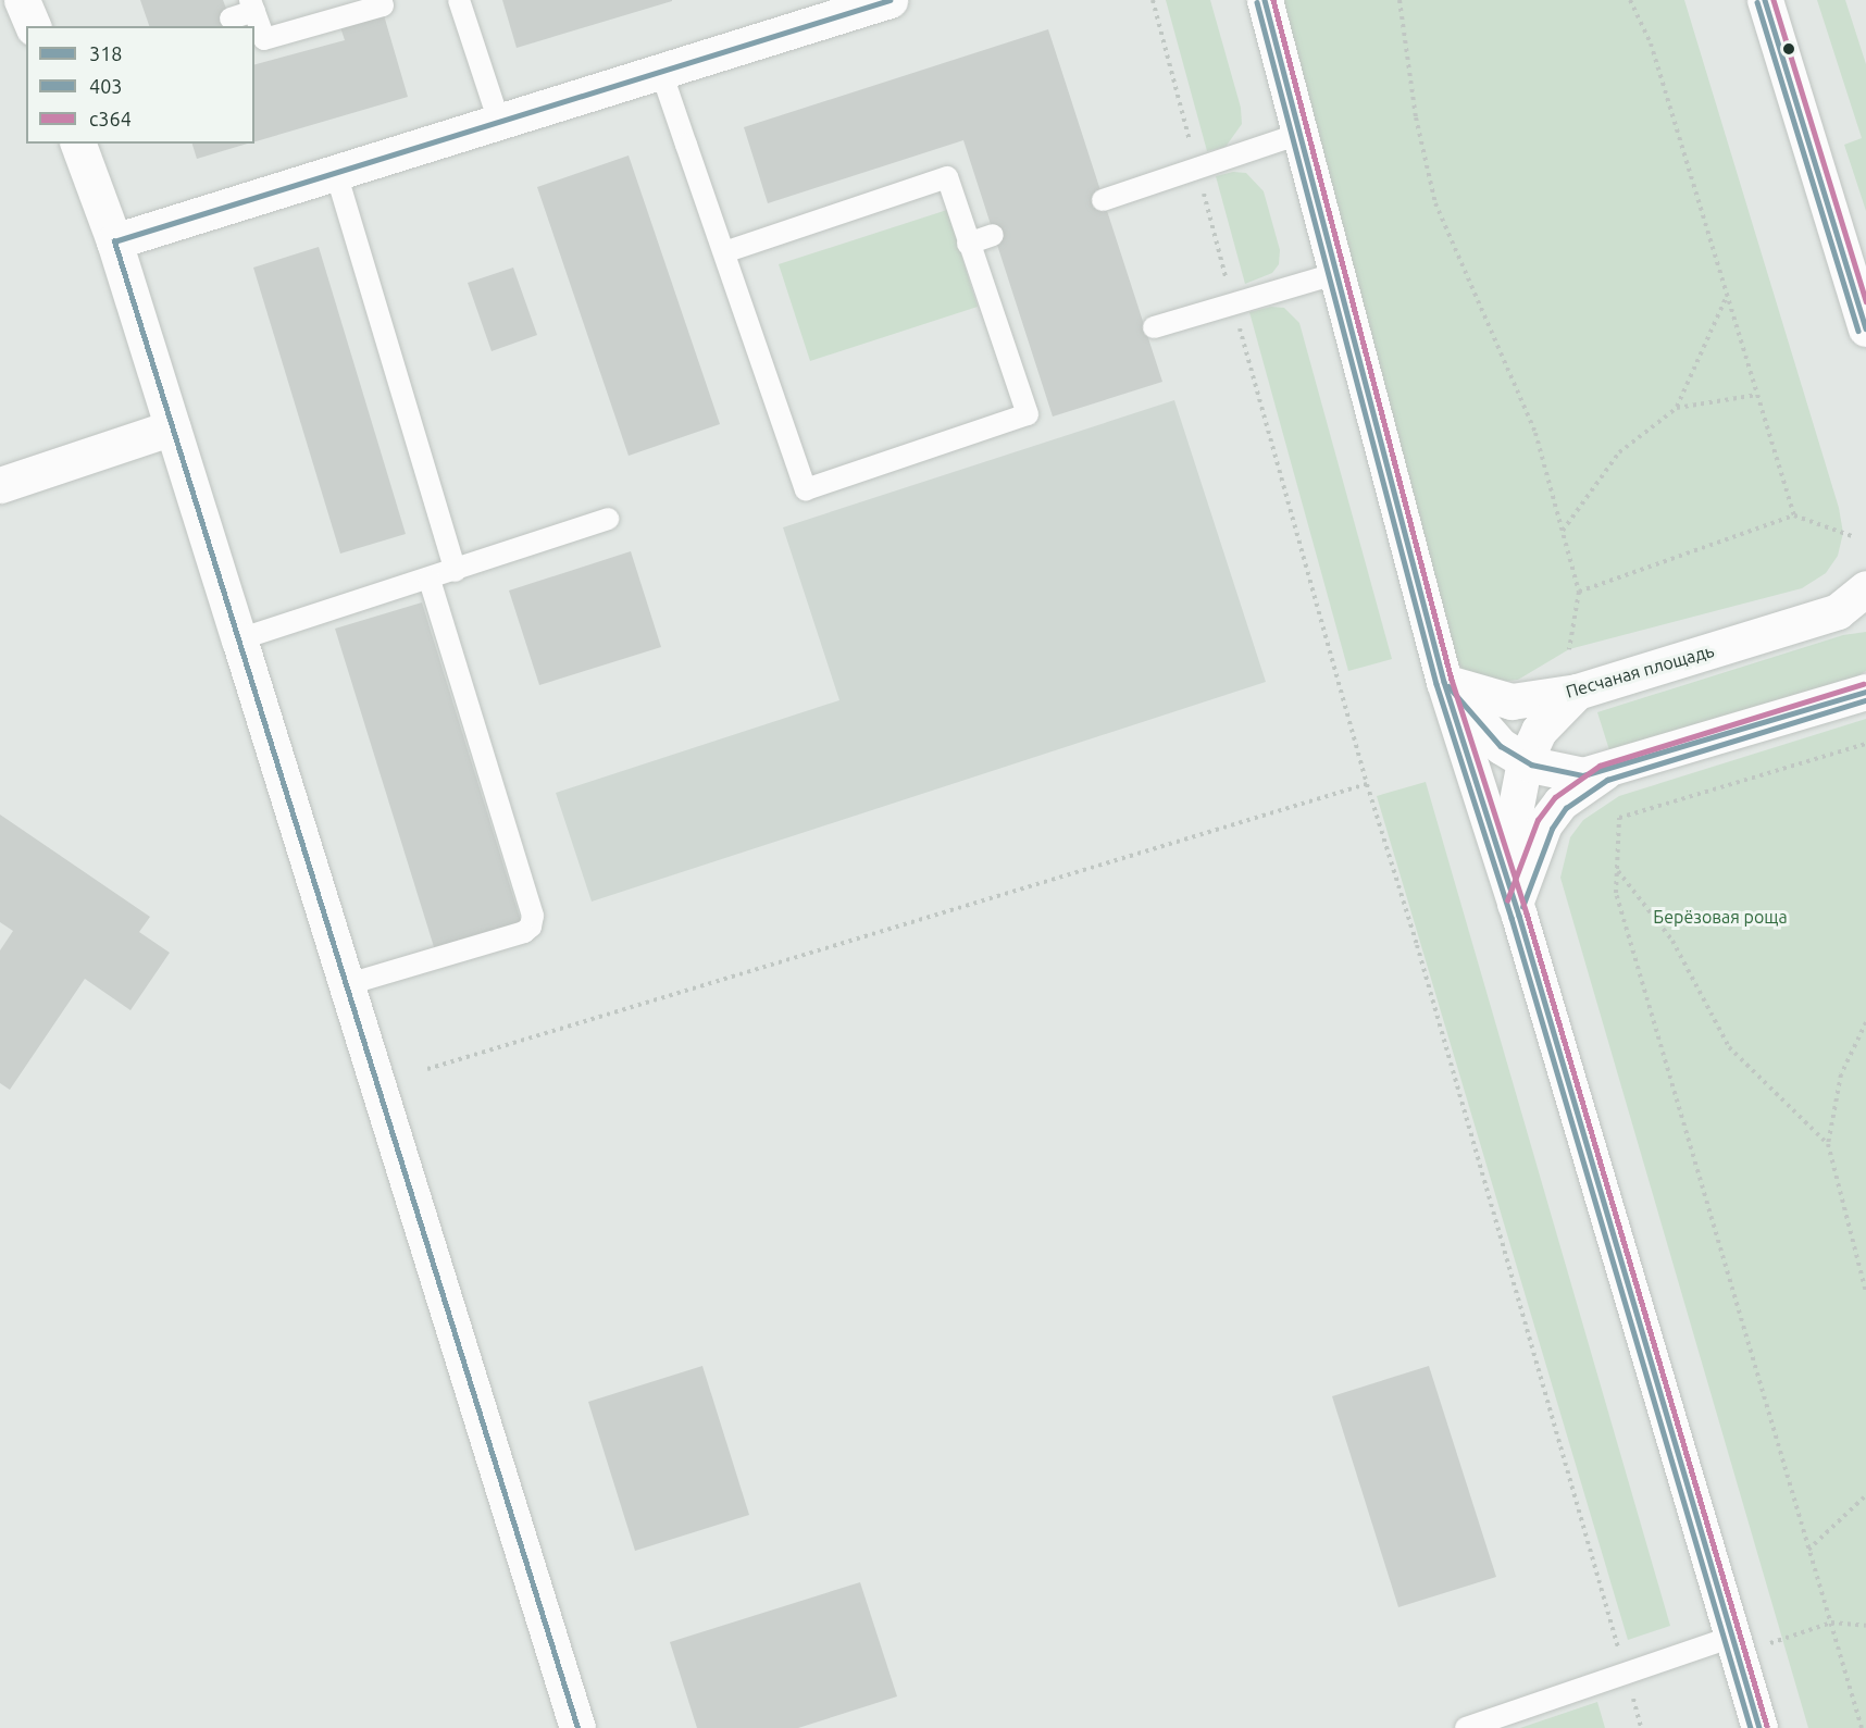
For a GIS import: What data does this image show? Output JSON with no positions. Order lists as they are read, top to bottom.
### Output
{
  "streets": {
    "street": ["Песчаная площадь"]
  },
  "parks": ["Берёзовая роща"],
  "lines": ["transit line 318", "transit line с364", "transit line 403"],
  "legend": ["318", "403", "с364"]
}
